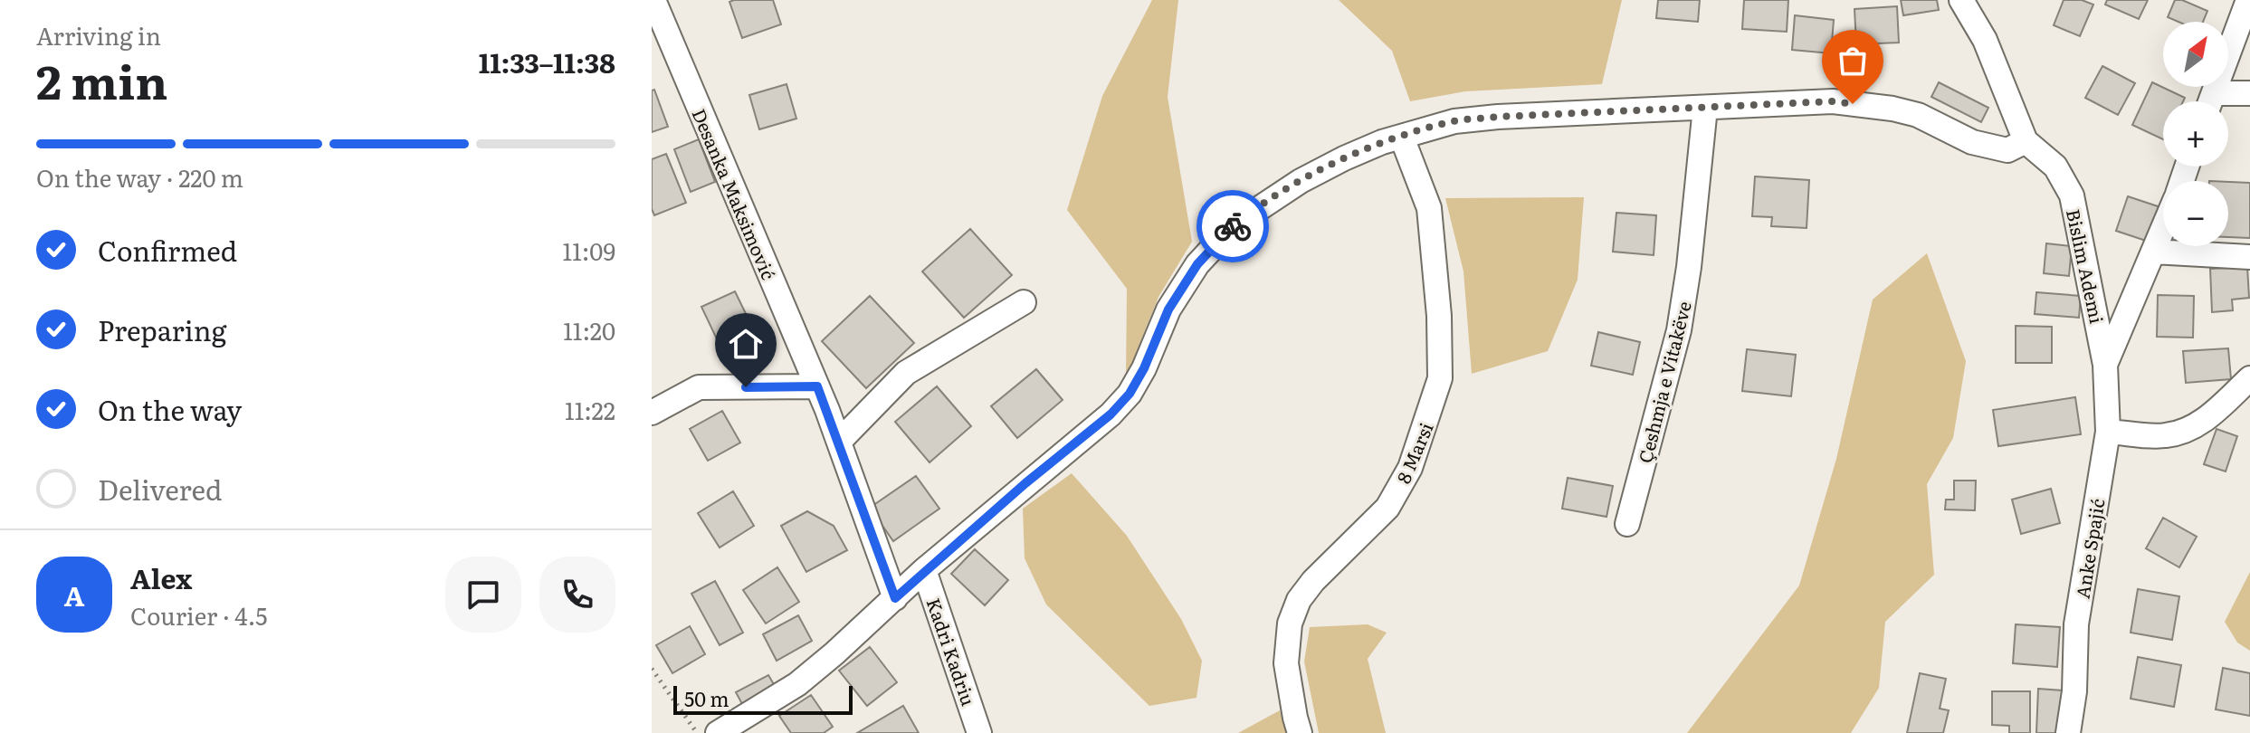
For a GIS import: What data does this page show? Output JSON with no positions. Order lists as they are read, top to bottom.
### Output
{
  "streets": {
    "street": [
      "Desanka Maksimović",
      "Bislim Ademi",
      "Çeshmja e Vitakëve",
      "8 Marsi",
      "Anke Spajić",
      "Kadri Kadriu"
    ]
  },
  "crossings": [
    ["Bislim Ademi", "Anke Spajić"]
  ],
  "scale_bar": "50 m",
  "north": "top right",
  "page": {
    "heading": ["2 min", "Arriving in", "11:33–11:38"],
    "panel": ["Alex", "Courier · 4.5"],
    "map_buttons": ["+", "−"],
    "bar": "On the way · 220 m",
    "list": [
      ["Confirmed", "11:09"],
      ["Preparing", "11:20"],
      ["On the way", "11:22"],
      "Delivered"
    ],
    "round": "A",
    "scale": "50 m"
  }
}
